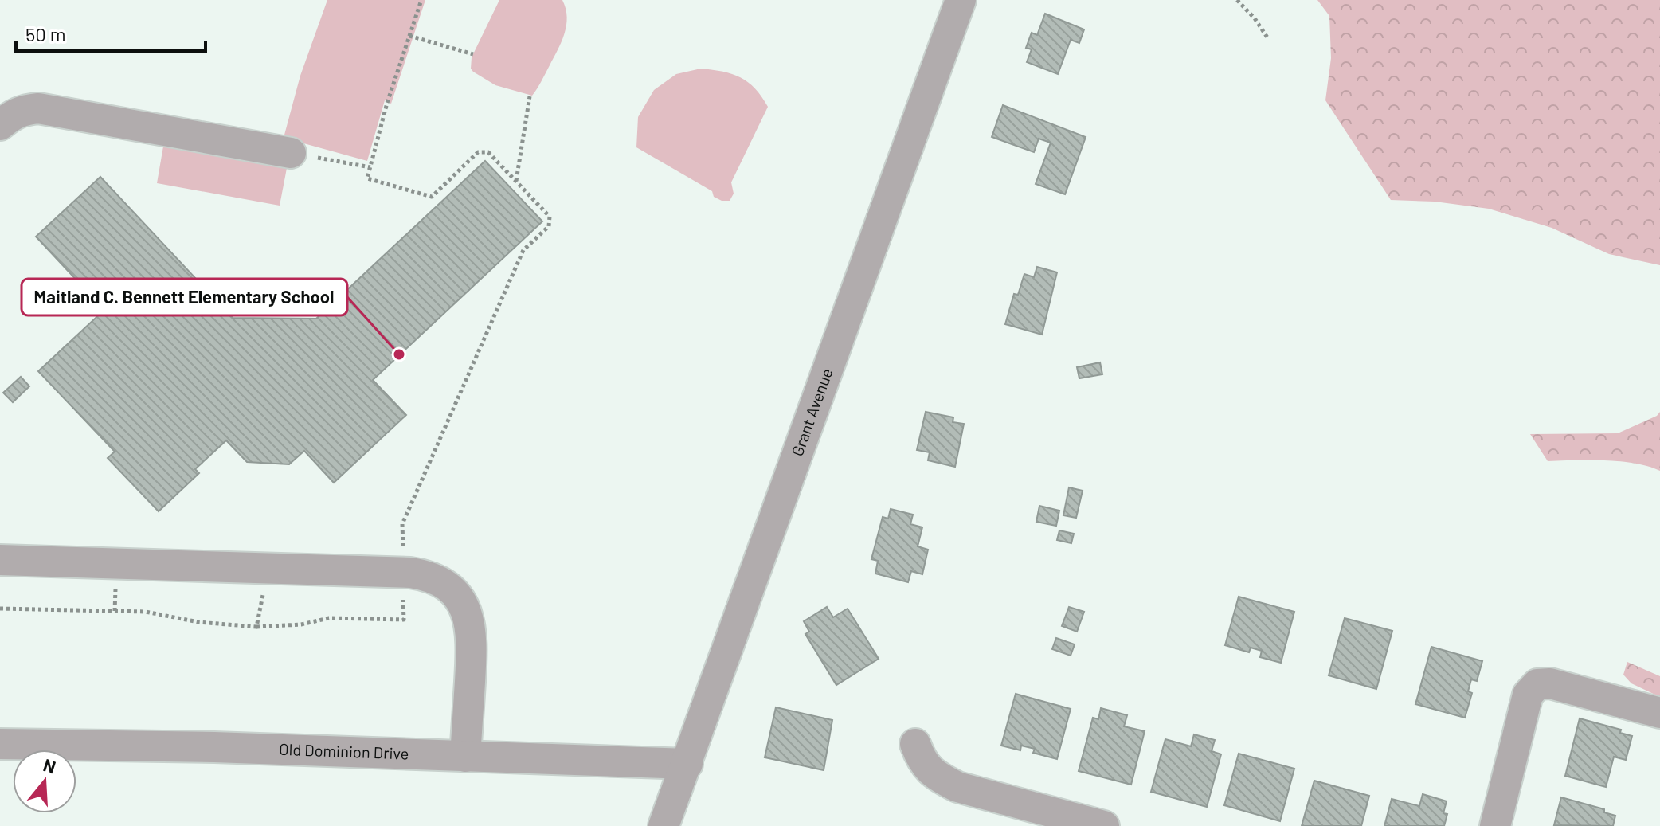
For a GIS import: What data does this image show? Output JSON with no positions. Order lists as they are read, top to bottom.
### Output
{
  "streets": {
    "street": ["Grant Avenue", "Old Dominion Drive"]
  },
  "crossings": [
    ["Grant Avenue", "Old Dominion Drive"]
  ],
  "places": ["Maitland C. Bennett Elementary School"],
  "scale_bar": "50 m",
  "north": "top"
}
